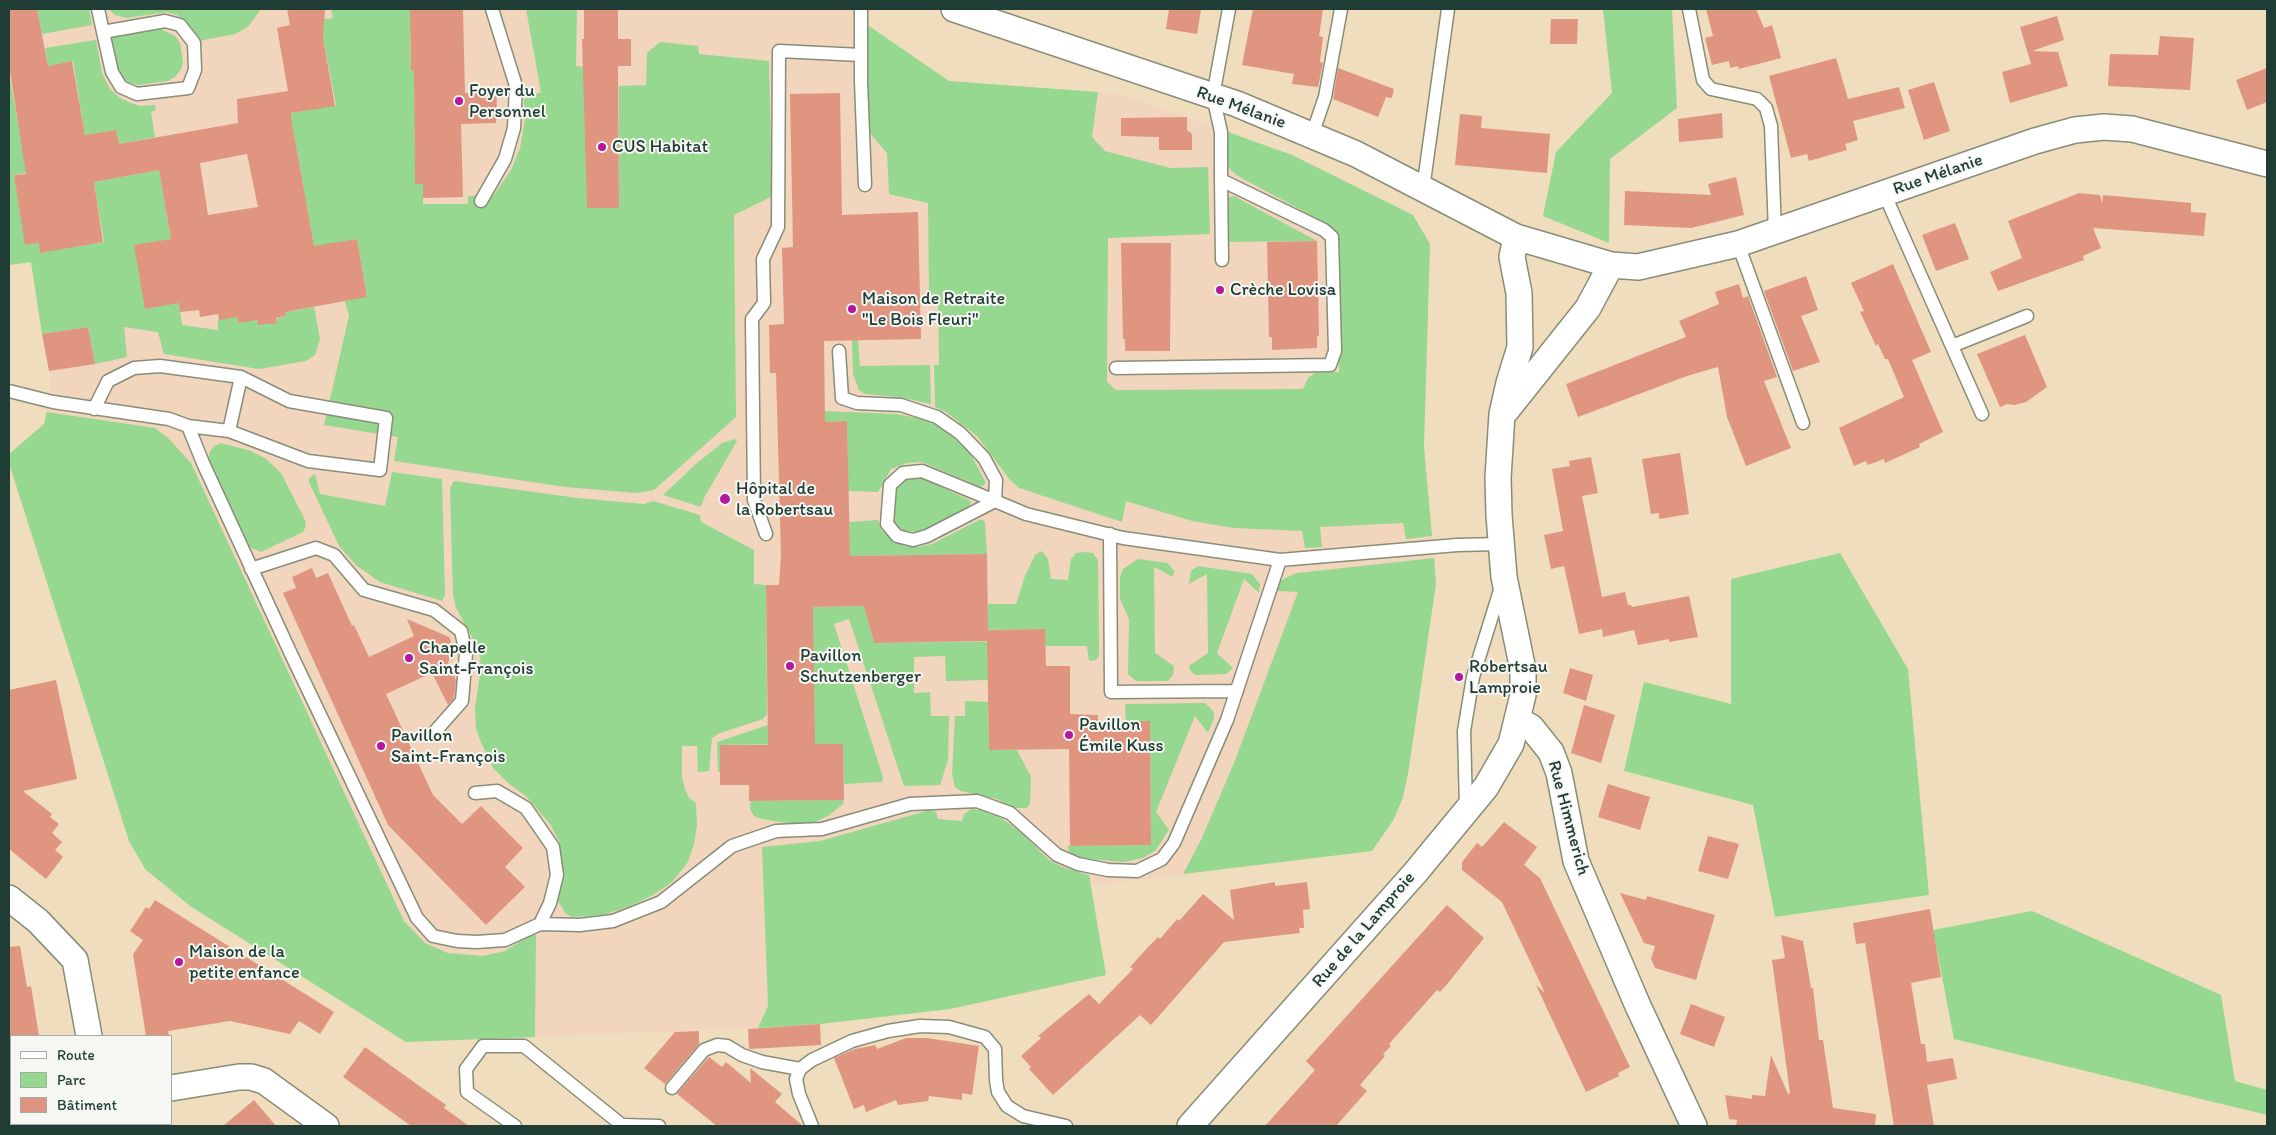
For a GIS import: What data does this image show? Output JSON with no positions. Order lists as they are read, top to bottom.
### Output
{
  "streets": {
    "street": ["Rue Mélanie", "Rue Himmerich", "Rue de la Lamproie"]
  },
  "crossings": [
    ["Rue Himmerich", "Rue de la Lamproie"]
  ],
  "places": [
    "Foyer du Personnel",
    "CUS Habitat",
    "Crèche Lovisa",
    "Maison de Retraite \"Le Bois Fleuri\"",
    "Hôpital de la Robertsau",
    "Chapelle Saint-François",
    "Pavillon Schutzenberger",
    "Robertsau Lamproie",
    "Pavillon Émile Kuss",
    "Pavillon Saint-François",
    "Maison de la petite enfance"
  ],
  "legend": ["Route", "Parc", "Bâtiment"]
}
